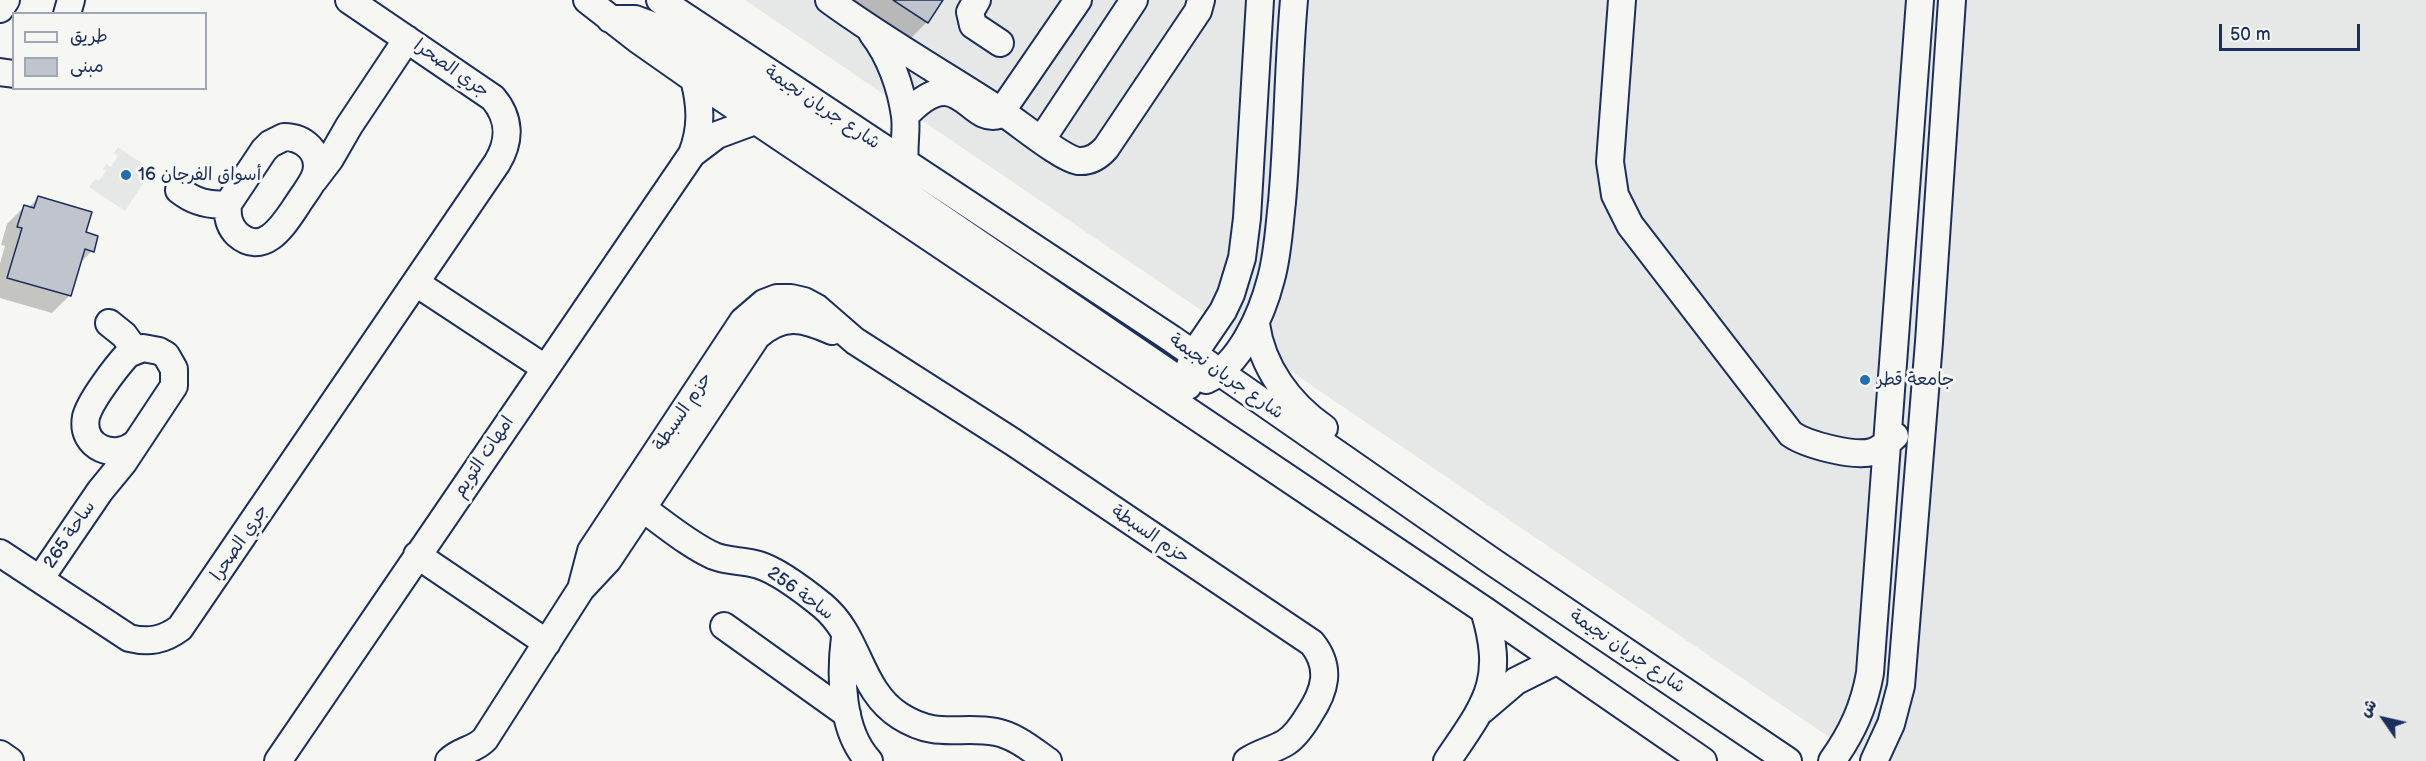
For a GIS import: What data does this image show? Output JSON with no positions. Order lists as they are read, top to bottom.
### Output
{
  "streets": {
    "street": [
      "جري الصحرا",
      "شارع جريان نجيمة",
      "حزم السبطة",
      "امهات التويم",
      "ساحة 265",
      "ساحة 256"
    ]
  },
  "crossings": [
    ["جري الصحرا", "ساحة 265"],
    ["حزم السبطة", "ساحة 256"]
  ],
  "places": ["أسواق الفرجان 16", "جامعة قطر"],
  "legend": ["طريق", "مبنى"],
  "scale_bar": "50 m",
  "north": "top left"
}
